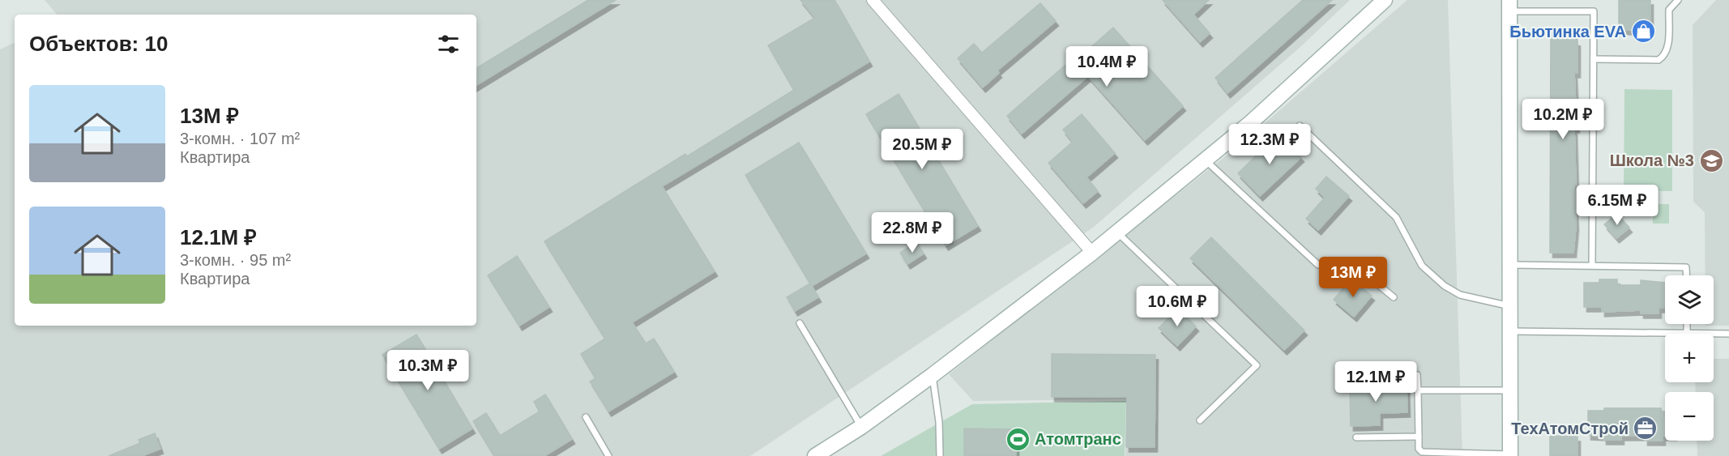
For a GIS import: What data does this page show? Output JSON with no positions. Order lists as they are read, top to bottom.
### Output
{
  "places": {
    "shop": ["Бьютинка EVA"],
    "school or university": ["Школа №3"],
    "office": ["ТехАтомСтрой"],
    "sports": ["Атомтранс"]
  },
  "page": {
    "heading": "Объектов: 10",
    "price": [
      "10.4M ₽",
      "10.2M ₽",
      "12.3M ₽",
      "20.5M ₽",
      "6.15M ₽",
      "22.8M ₽",
      "13M ₽",
      "10.6M ₽",
      "10.3M ₽",
      "12.1M ₽"
    ],
    "list": [
      {
        "name": "13M ₽",
        "note": "3-комн. · 107 m² · Квартира"
      },
      {
        "name": "12.1M ₽",
        "note": "3-комн. · 95 m² · Квартира"
      }
    ],
    "map_buttons": ["+", "−"]
  }
}
